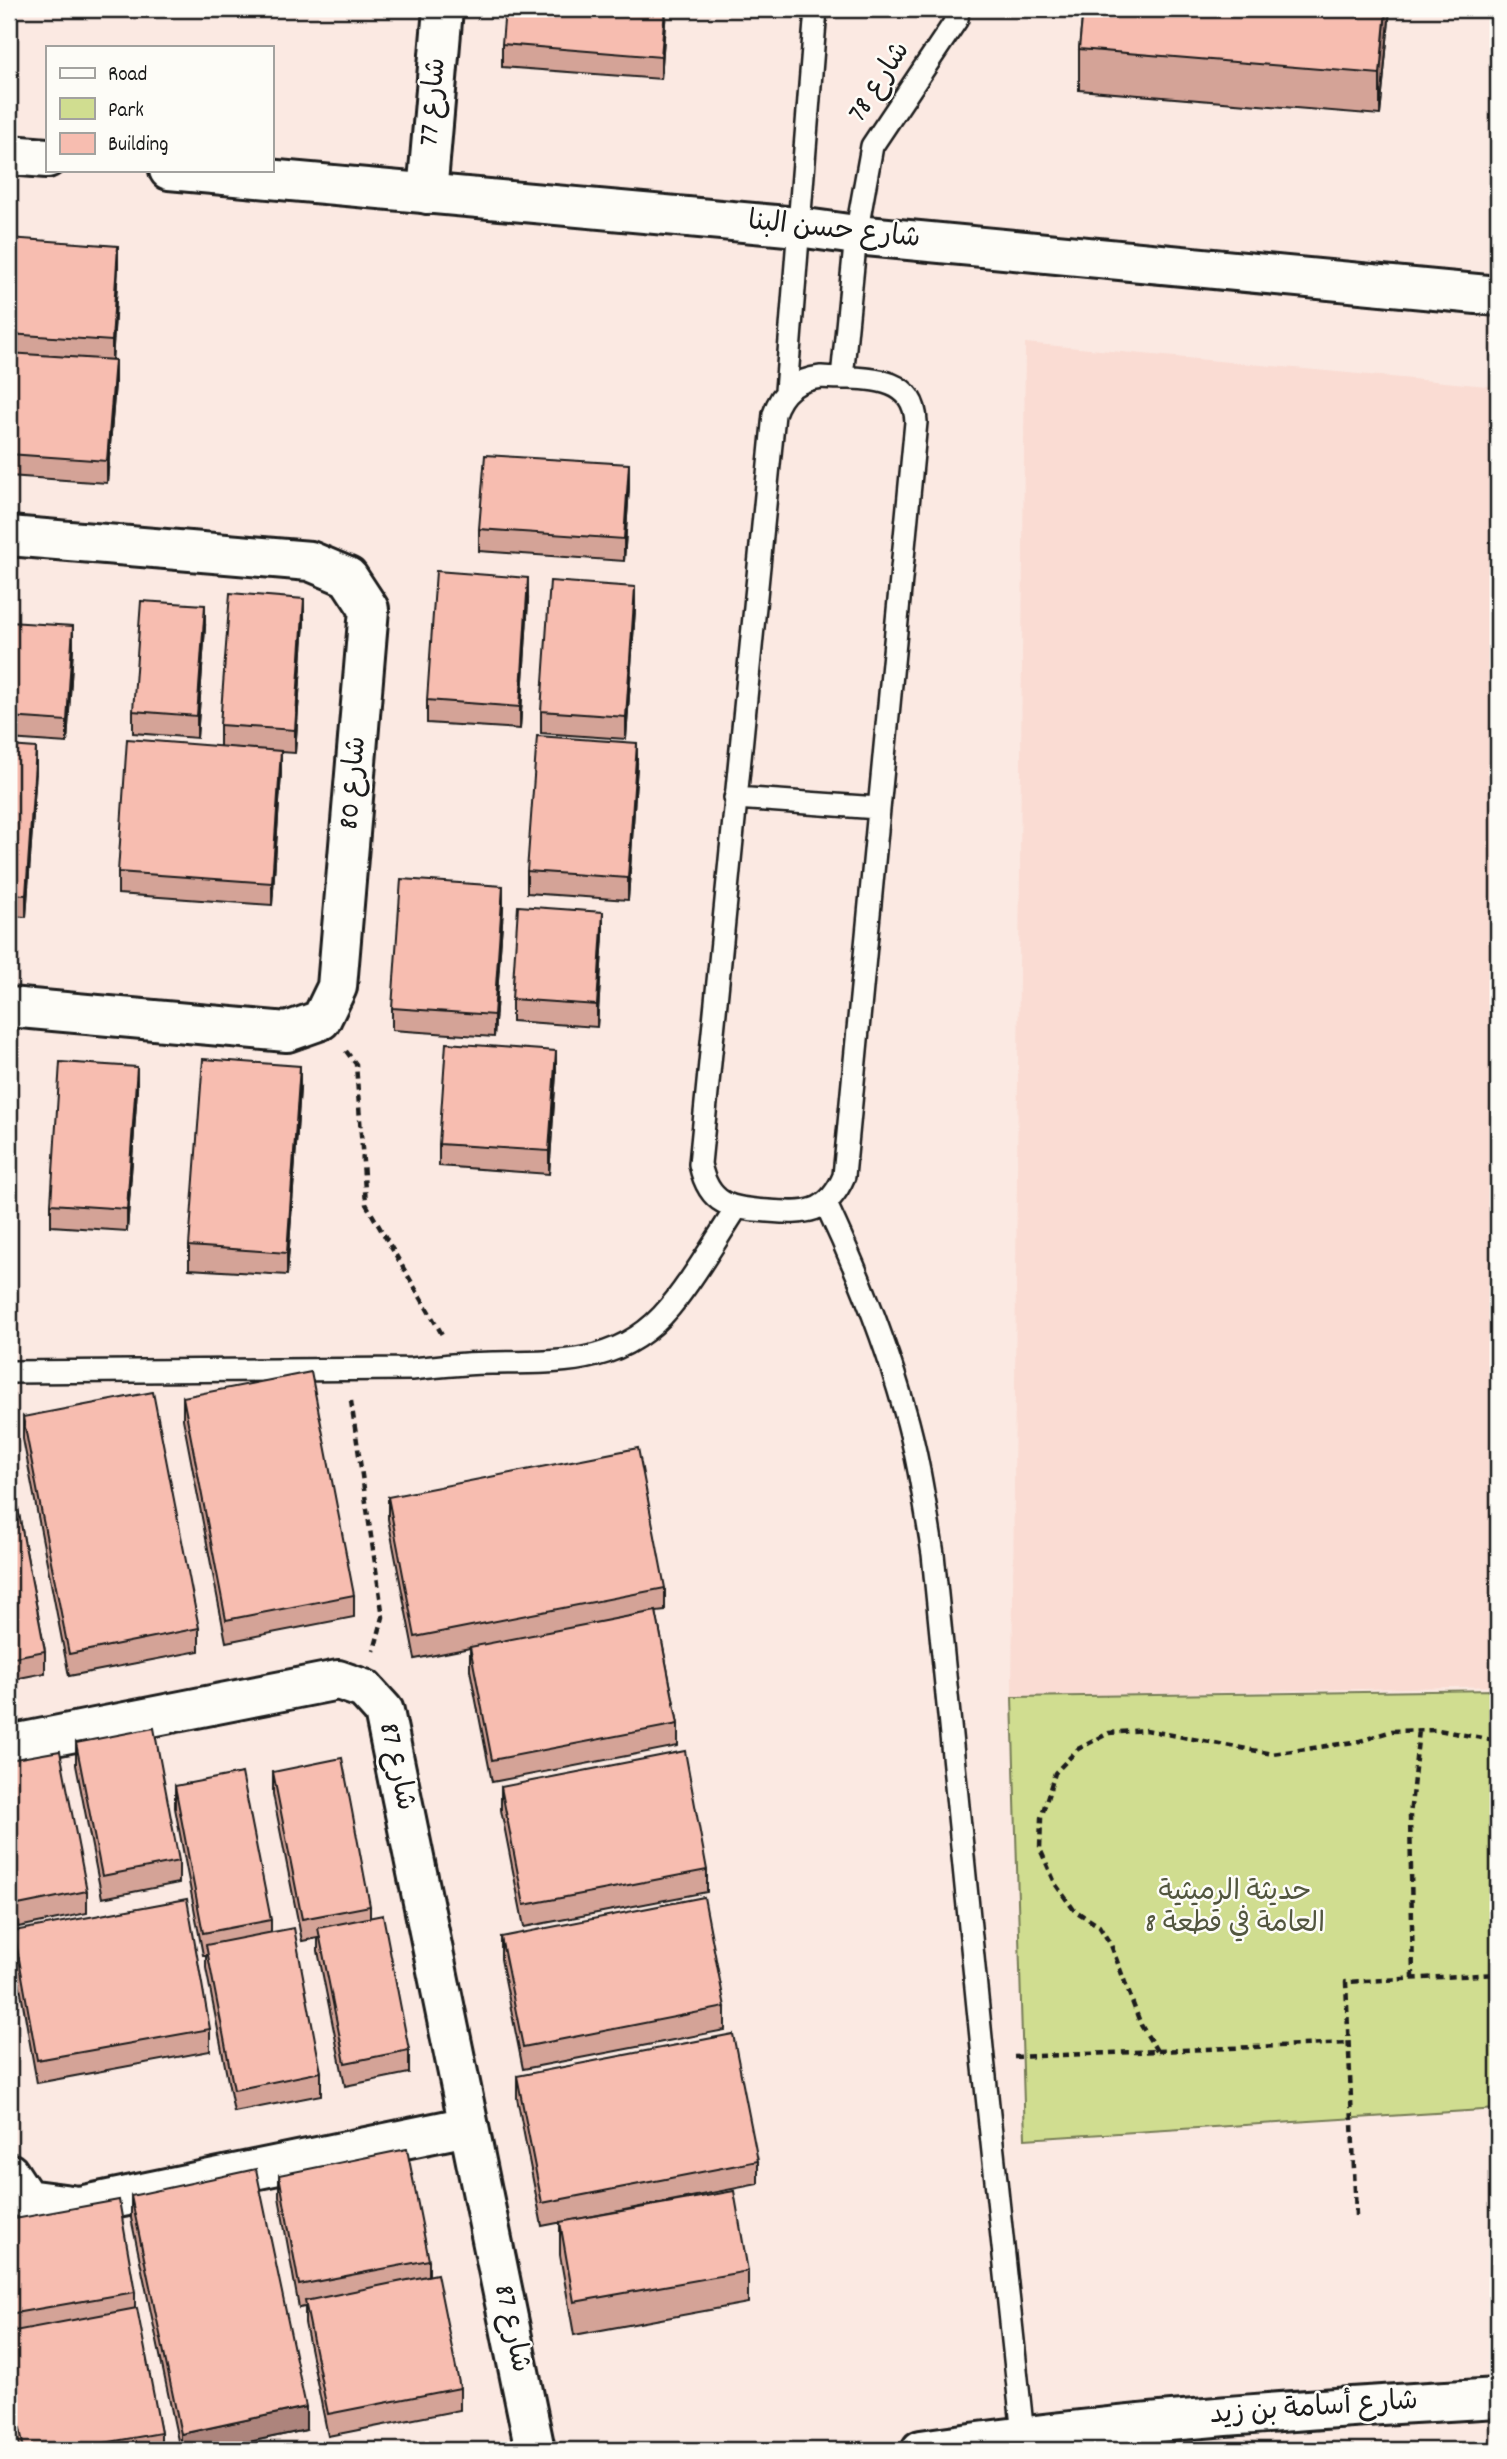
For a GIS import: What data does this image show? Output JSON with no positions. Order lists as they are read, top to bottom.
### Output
{
  "streets": {
    "street": [
      "شارع 77",
      "شارع حسن البنا",
      "شارع 80",
      "شارع 87",
      "شارع أسامة بن زيد"
    ],
    "lane": ["شارع 78"]
  },
  "crossings": [
    ["شارع 78", "شارع حسن البنا"],
    ["شارع 77", "شارع حسن البنا"]
  ],
  "parks": ["حديثة الرميثية العامة في قطعة 8"],
  "legend": ["Road", "Park", "Building"]
}
